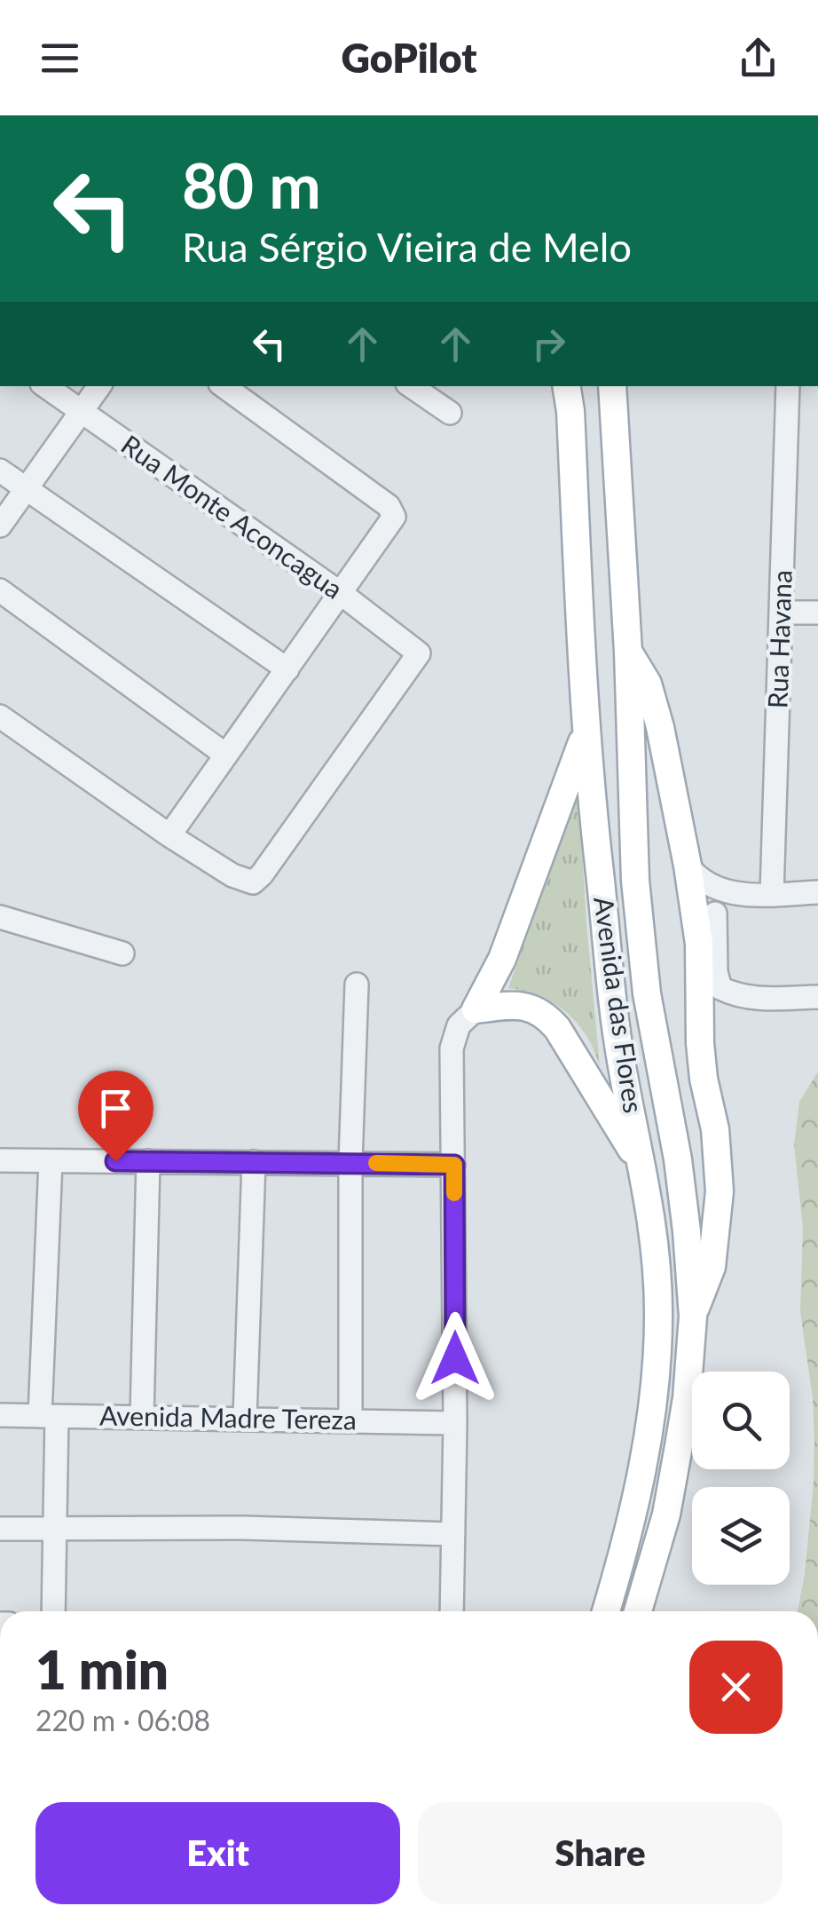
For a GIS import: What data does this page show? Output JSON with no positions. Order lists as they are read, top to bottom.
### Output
{
  "streets": {
    "main road": ["Avenida das Flores"],
    "street": ["Rua Monte Aconcagua", "Rua Havana", "Avenida Madre Tereza"]
  },
  "page": {
    "header": "GoPilot",
    "turn": ["80 m", "Rua Sérgio Vieira de Melo"],
    "heading": ["1 min", "220 m · 06:08"],
    "buttons": ["Exit", "Share"]
  }
}
